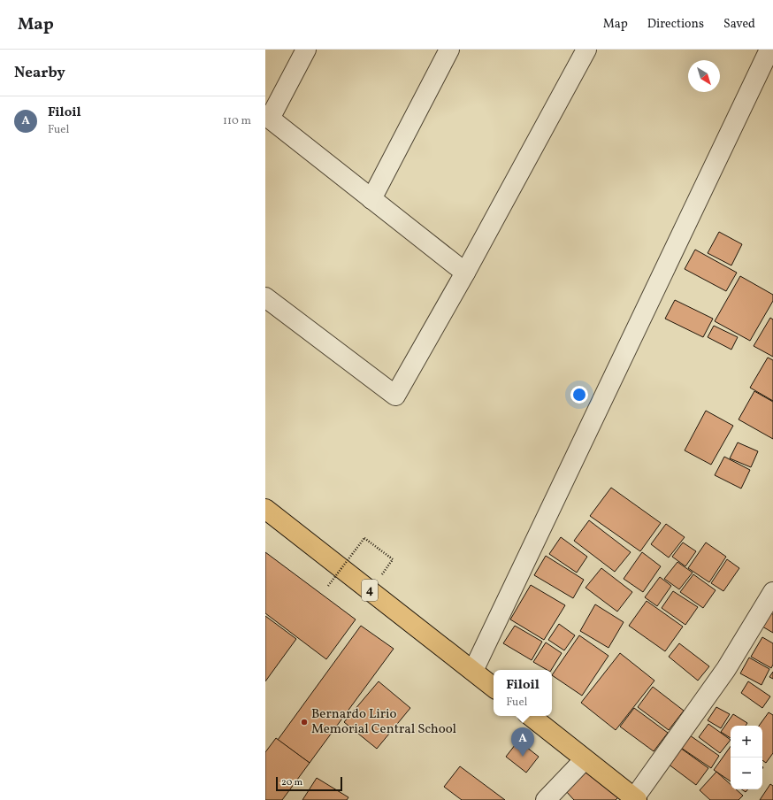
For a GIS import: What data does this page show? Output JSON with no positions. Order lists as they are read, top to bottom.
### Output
{
  "streets": {
    "highway": ["4"]
  },
  "places": ["Bernardo Lirio Memorial Central School"],
  "scale_bar": "20 m",
  "north": "bottom right",
  "page": {
    "header": "Map",
    "nav": ["Map", "Directions", "Saved"],
    "heading": "Nearby",
    "list": [
      {
        "mark": "A",
        "name": "Filoil",
        "note": "Fuel",
        "value": "110 m"
      }
    ],
    "popup": ["Filoil", "Fuel"],
    "map_buttons": ["+", "−"],
    "pins": "A",
    "scale": "20 m"
  }
}
